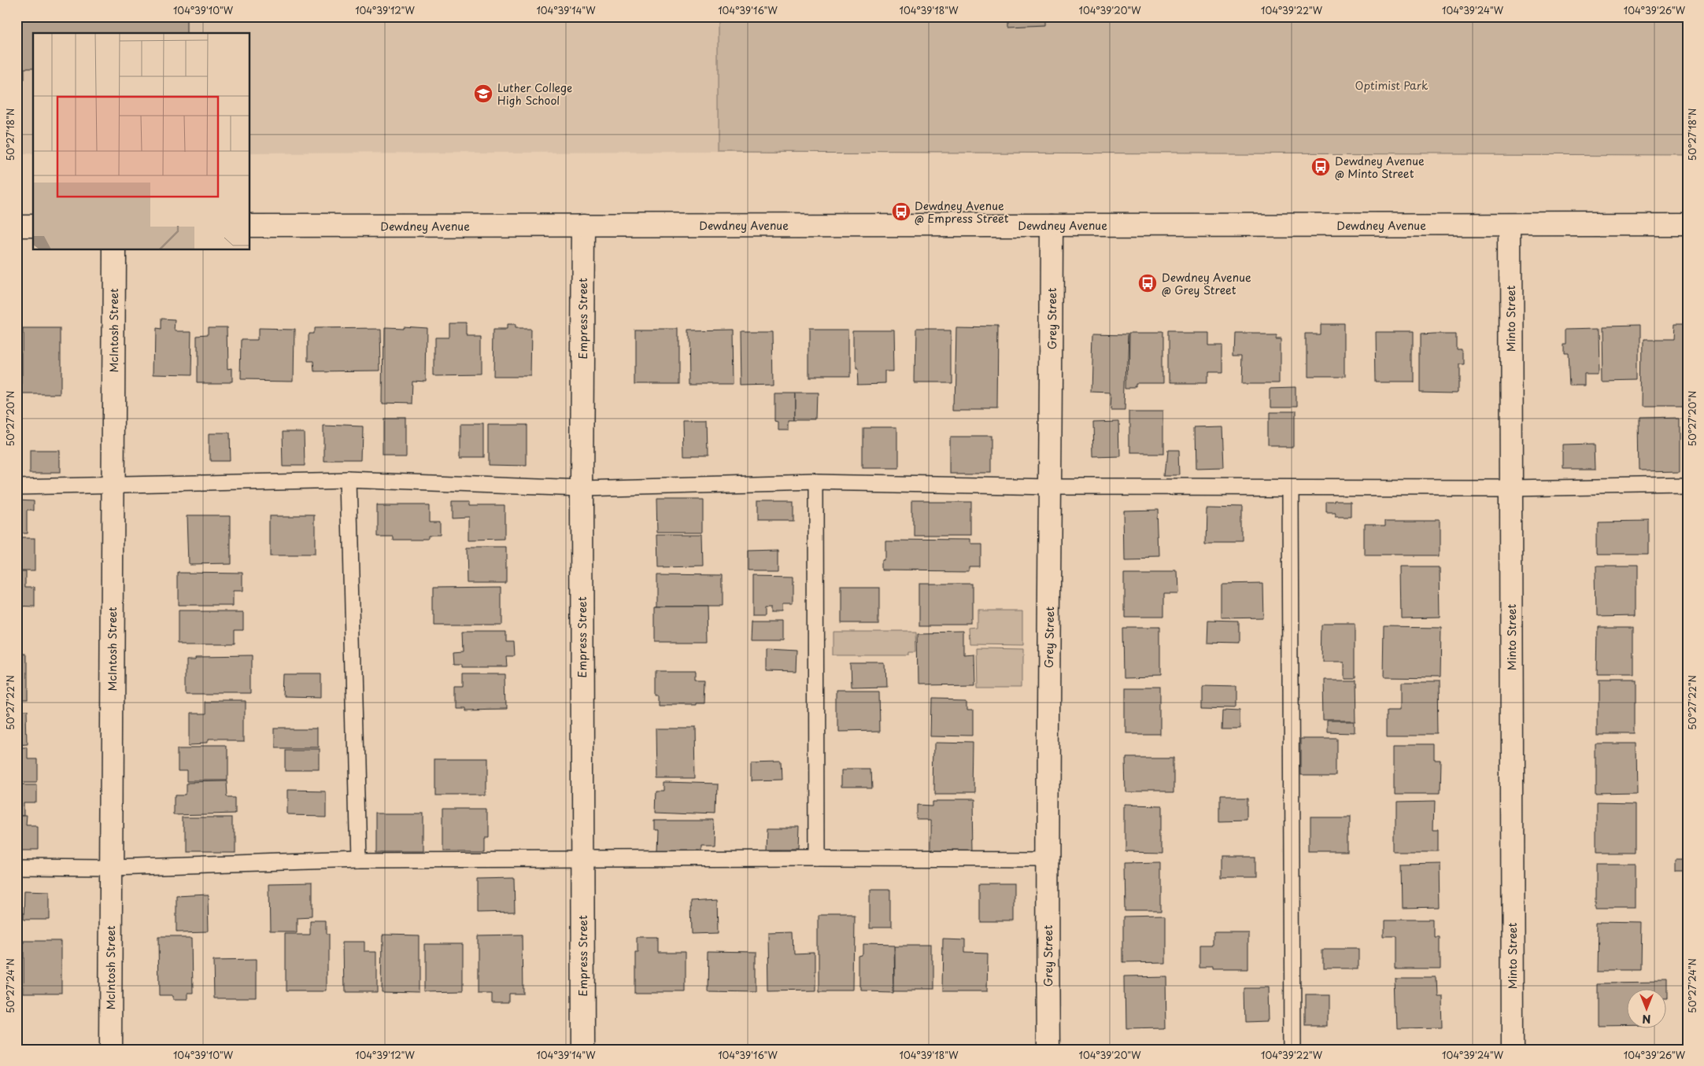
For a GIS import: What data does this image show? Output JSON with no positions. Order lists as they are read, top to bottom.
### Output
{
  "streets": {
    "street": [
      "Dewdney Avenue",
      "Empress Street",
      "Grey Street",
      "Minto Street",
      "McIntosh Street"
    ]
  },
  "crossings": [
    ["Dewdney Avenue", "Empress Street"],
    ["Dewdney Avenue", "Grey Street"],
    ["Dewdney Avenue", "Minto Street"]
  ],
  "parks": ["Optimist Park"],
  "places": {
    "school or university": ["Luther College High School"],
    "bus stop": ["Dewdney Avenue @ Minto Street", "Dewdney Avenue @ Empress Street", "Dewdney Avenue @ Grey Street"]
  },
  "north": "bottom",
  "coordinates": [
    "104°39'10\"W",
    "104°39'12\"W",
    "104°39'14\"W",
    "104°39'16\"W",
    "104°39'18\"W",
    "104°39'20\"W",
    "104°39'22\"W",
    "104°39'24\"W",
    "104°39'26\"W",
    "50°27'18\"N",
    "50°27'20\"N",
    "50°27'22\"N",
    "50°27'24\"N"
  ]
}
